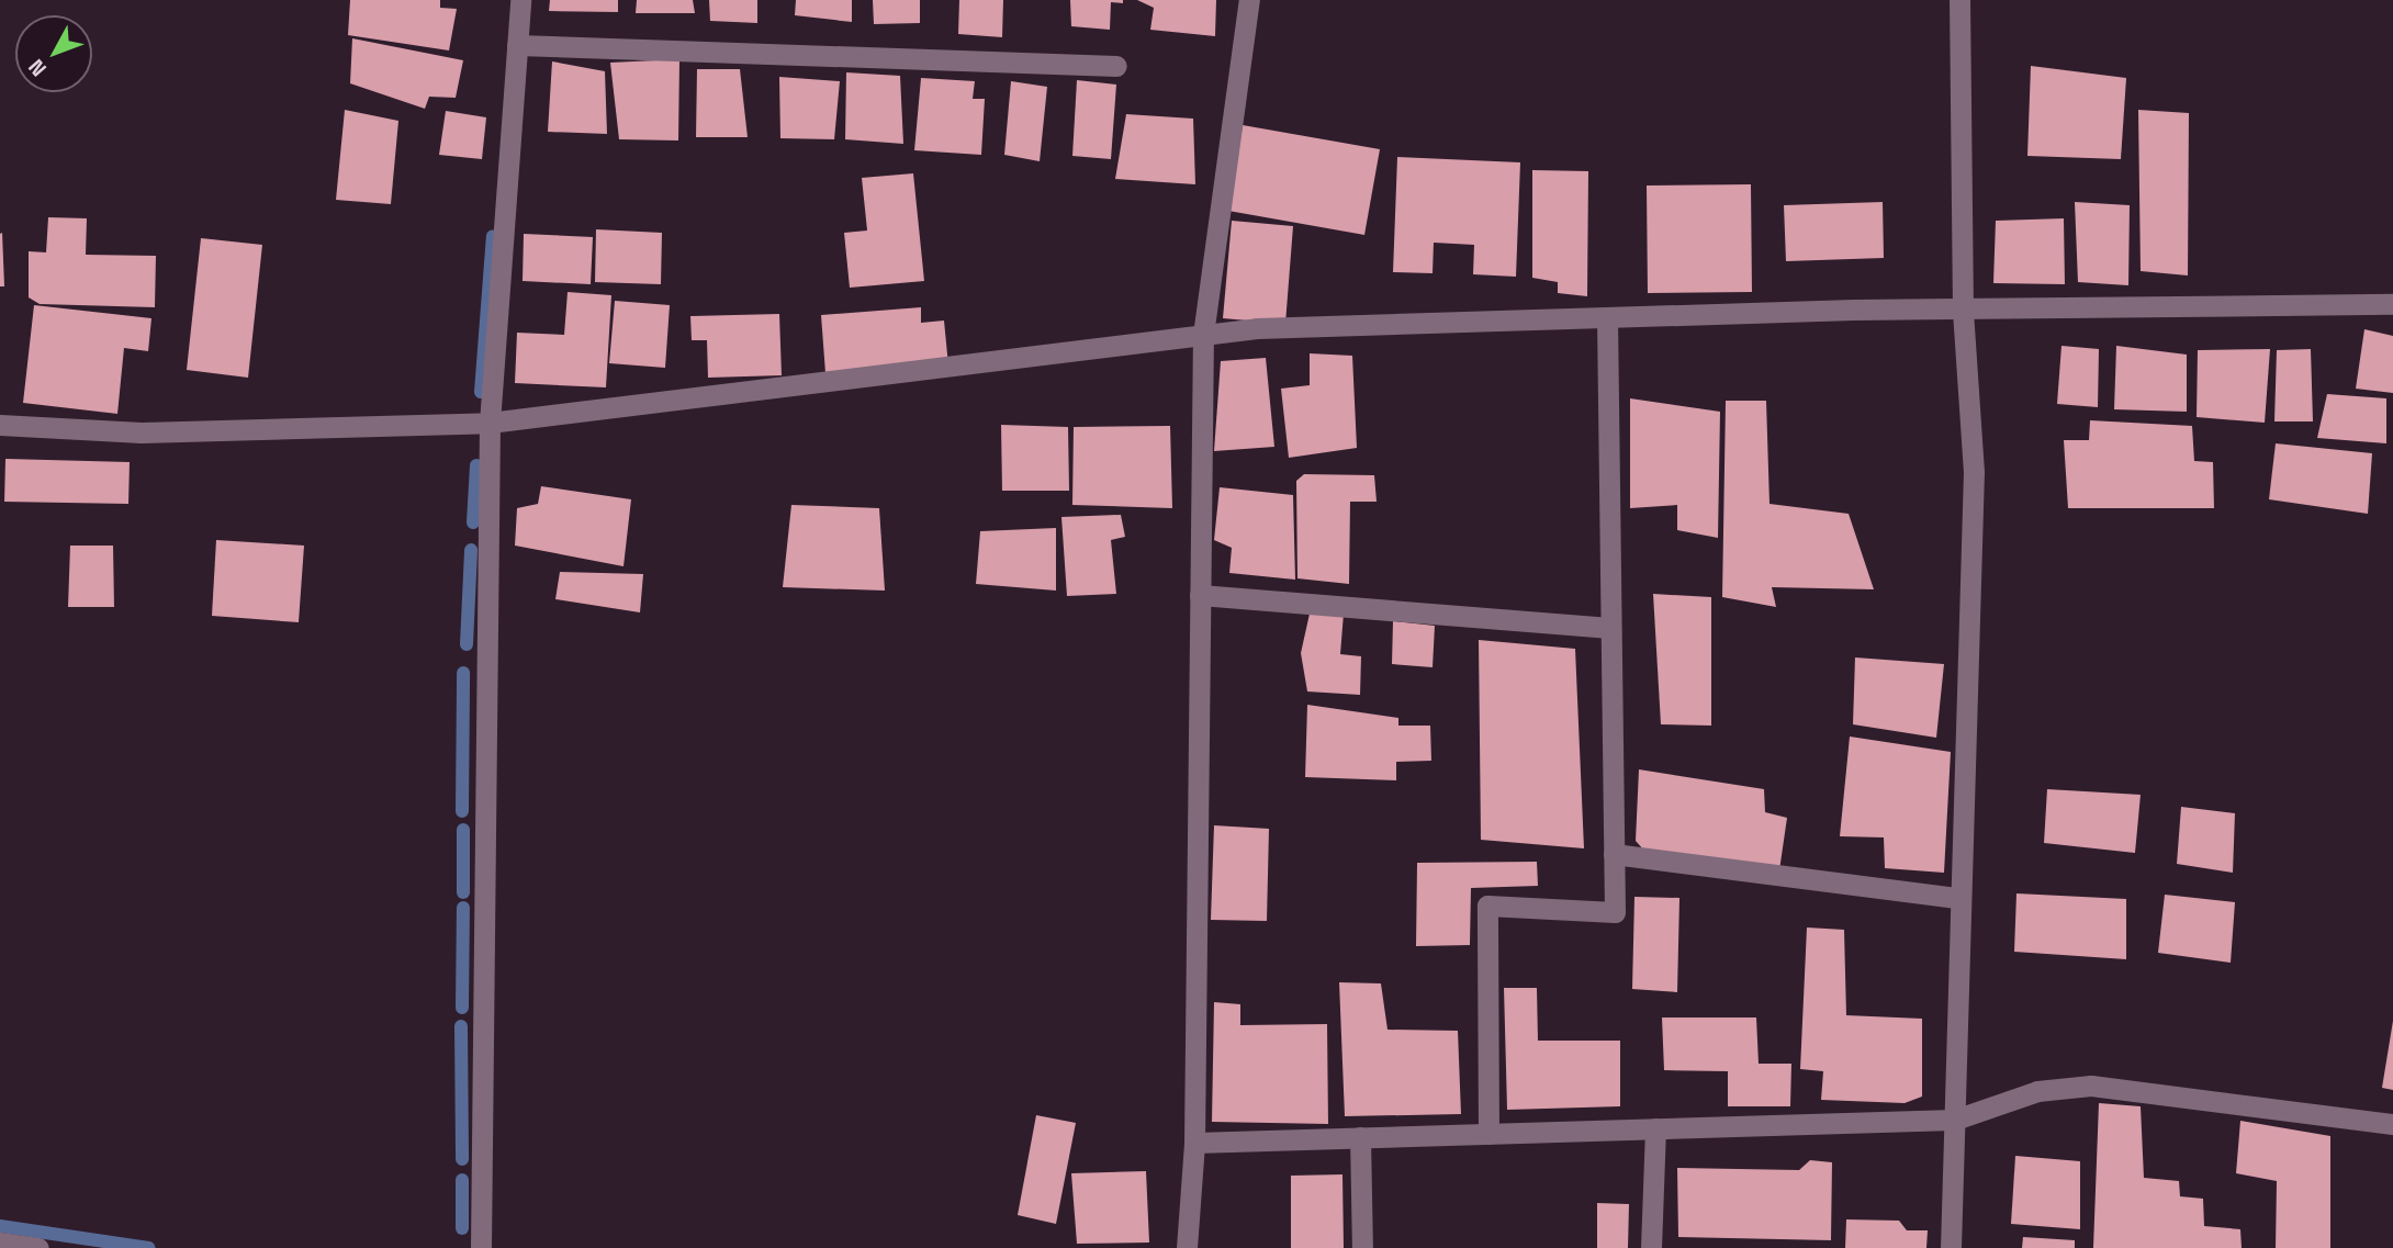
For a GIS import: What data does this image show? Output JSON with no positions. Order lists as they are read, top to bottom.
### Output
{
  "north": "bottom left"
}
